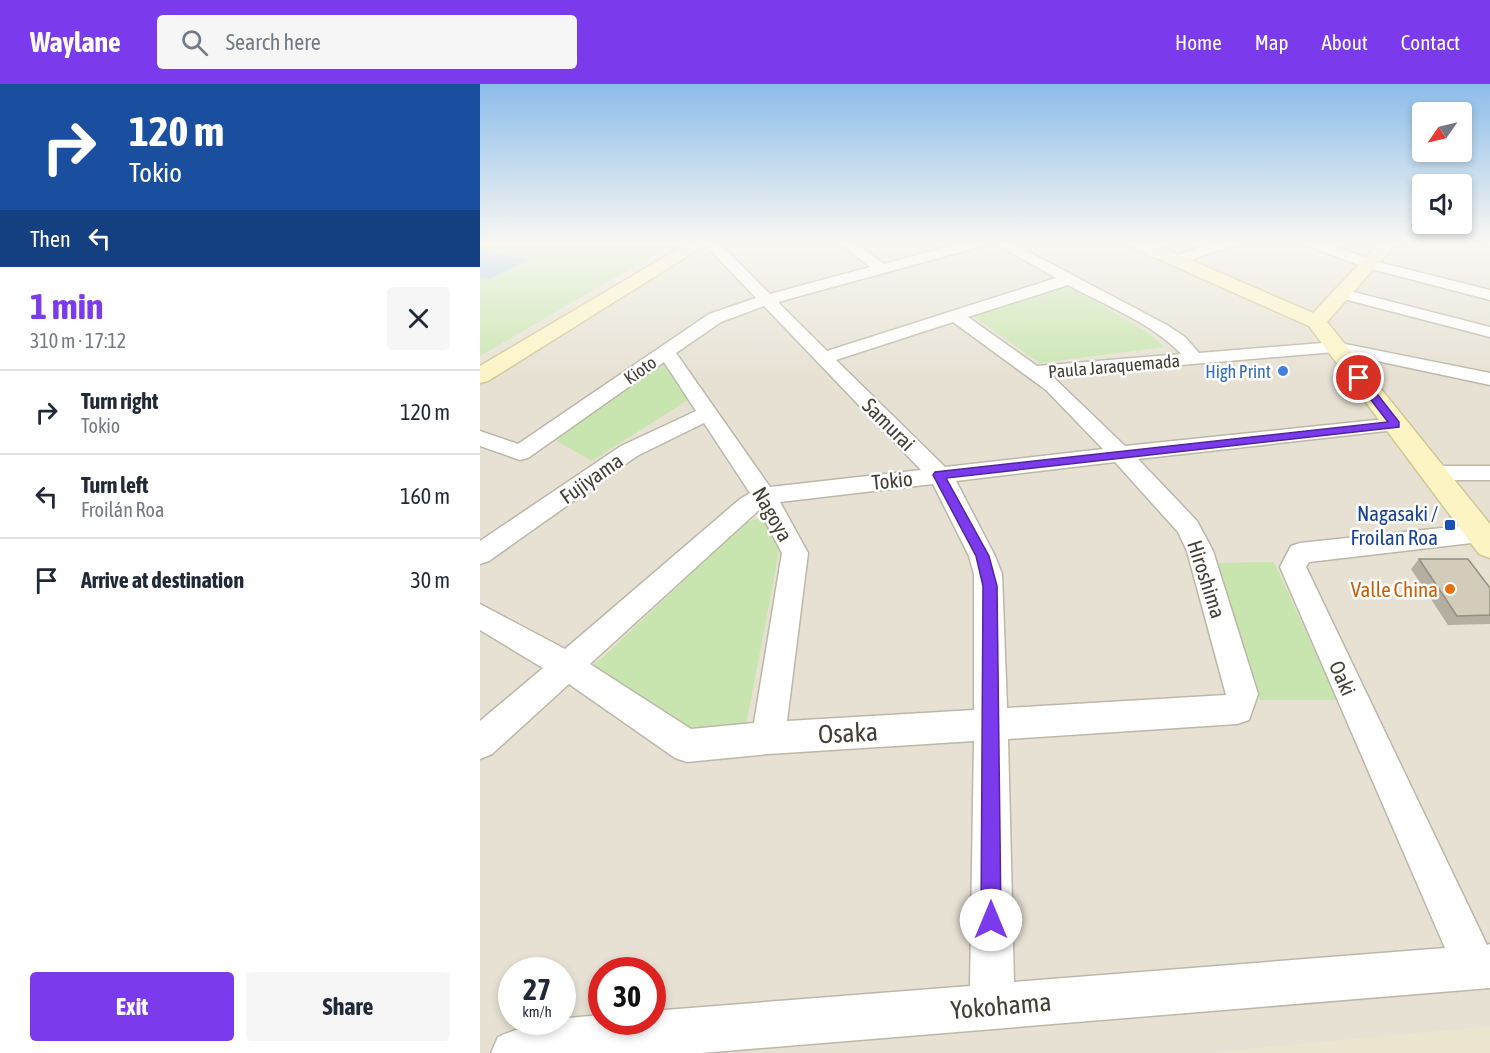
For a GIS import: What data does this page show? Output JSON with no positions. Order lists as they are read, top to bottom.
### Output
{
  "streets": {
    "street": [
      "Paula Jaraquemada",
      "Kioto",
      "Samurai",
      "Fujiyama",
      "Tokio",
      "Nagoya",
      "Hiroshima",
      "Oaki",
      "Osaka",
      "Yokohama"
    ]
  },
  "crossings": [
    ["Paula Jaraquemada", "Hiroshima"],
    ["Kioto", "Samurai"],
    ["Kioto", "Nagoya"],
    ["Samurai", "Tokio"],
    ["Samurai", "Osaka"],
    ["Samurai", "Yokohama"],
    ["Fujiyama", "Nagoya"],
    ["Tokio", "Nagoya"],
    ["Tokio", "Hiroshima"],
    ["Tokio", "Osaka"],
    ["Nagoya", "Osaka"],
    ["Hiroshima", "Osaka"],
    ["Oaki", "Yokohama"]
  ],
  "places": {
    "other": ["High Print", "Valle China"],
    "transit": ["Nagasaki / Froilan Roa"]
  },
  "north": "bottom left",
  "page": {
    "header": "Waylane",
    "search": "Search here",
    "nav": [
      "Home",
      "Map",
      "About",
      "Contact"
    ],
    "turn": ["120 m", "Tokio"],
    "then": "Then",
    "heading": ["1 min", "310 m · 17:12"],
    "list": [
      {
        "name": "Turn right",
        "note": "Tokio",
        "value": "120 m"
      },
      {
        "name": "Turn left",
        "note": "Froilán Roa",
        "value": "160 m"
      },
      {
        "name": "Arrive at destination",
        "value": "30 m"
      }
    ],
    "speed": "27 km/h",
    "limit": "30",
    "buttons": ["Exit", "Share"]
  }
}
